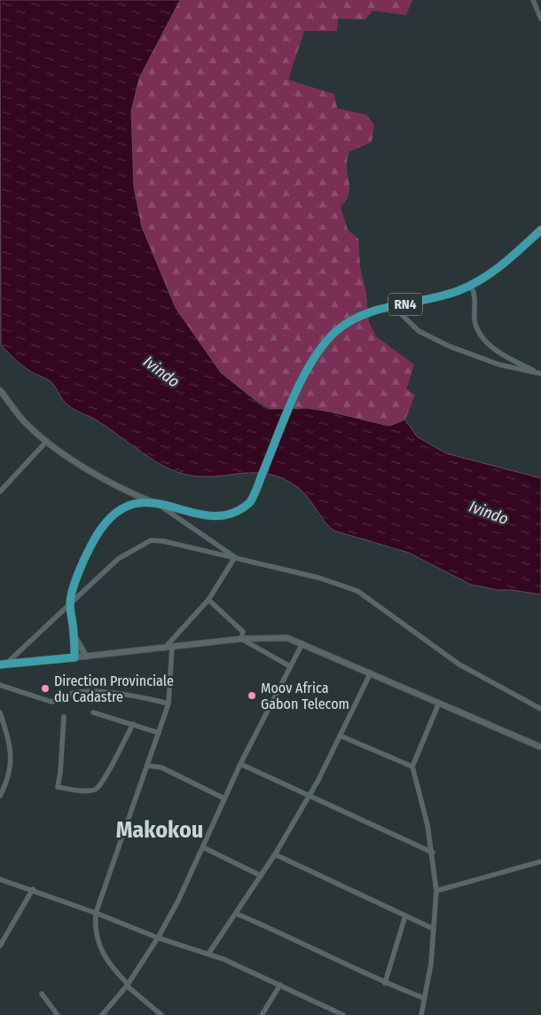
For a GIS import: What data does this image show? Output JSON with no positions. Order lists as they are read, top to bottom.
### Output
{
  "streets": {
    "highway": ["RN4"]
  },
  "districts": ["Makokou"],
  "water": ["Ivindo"],
  "places": ["Direction Provinciale du Cadastre", "Moov Africa Gabon Telecom"]
}
